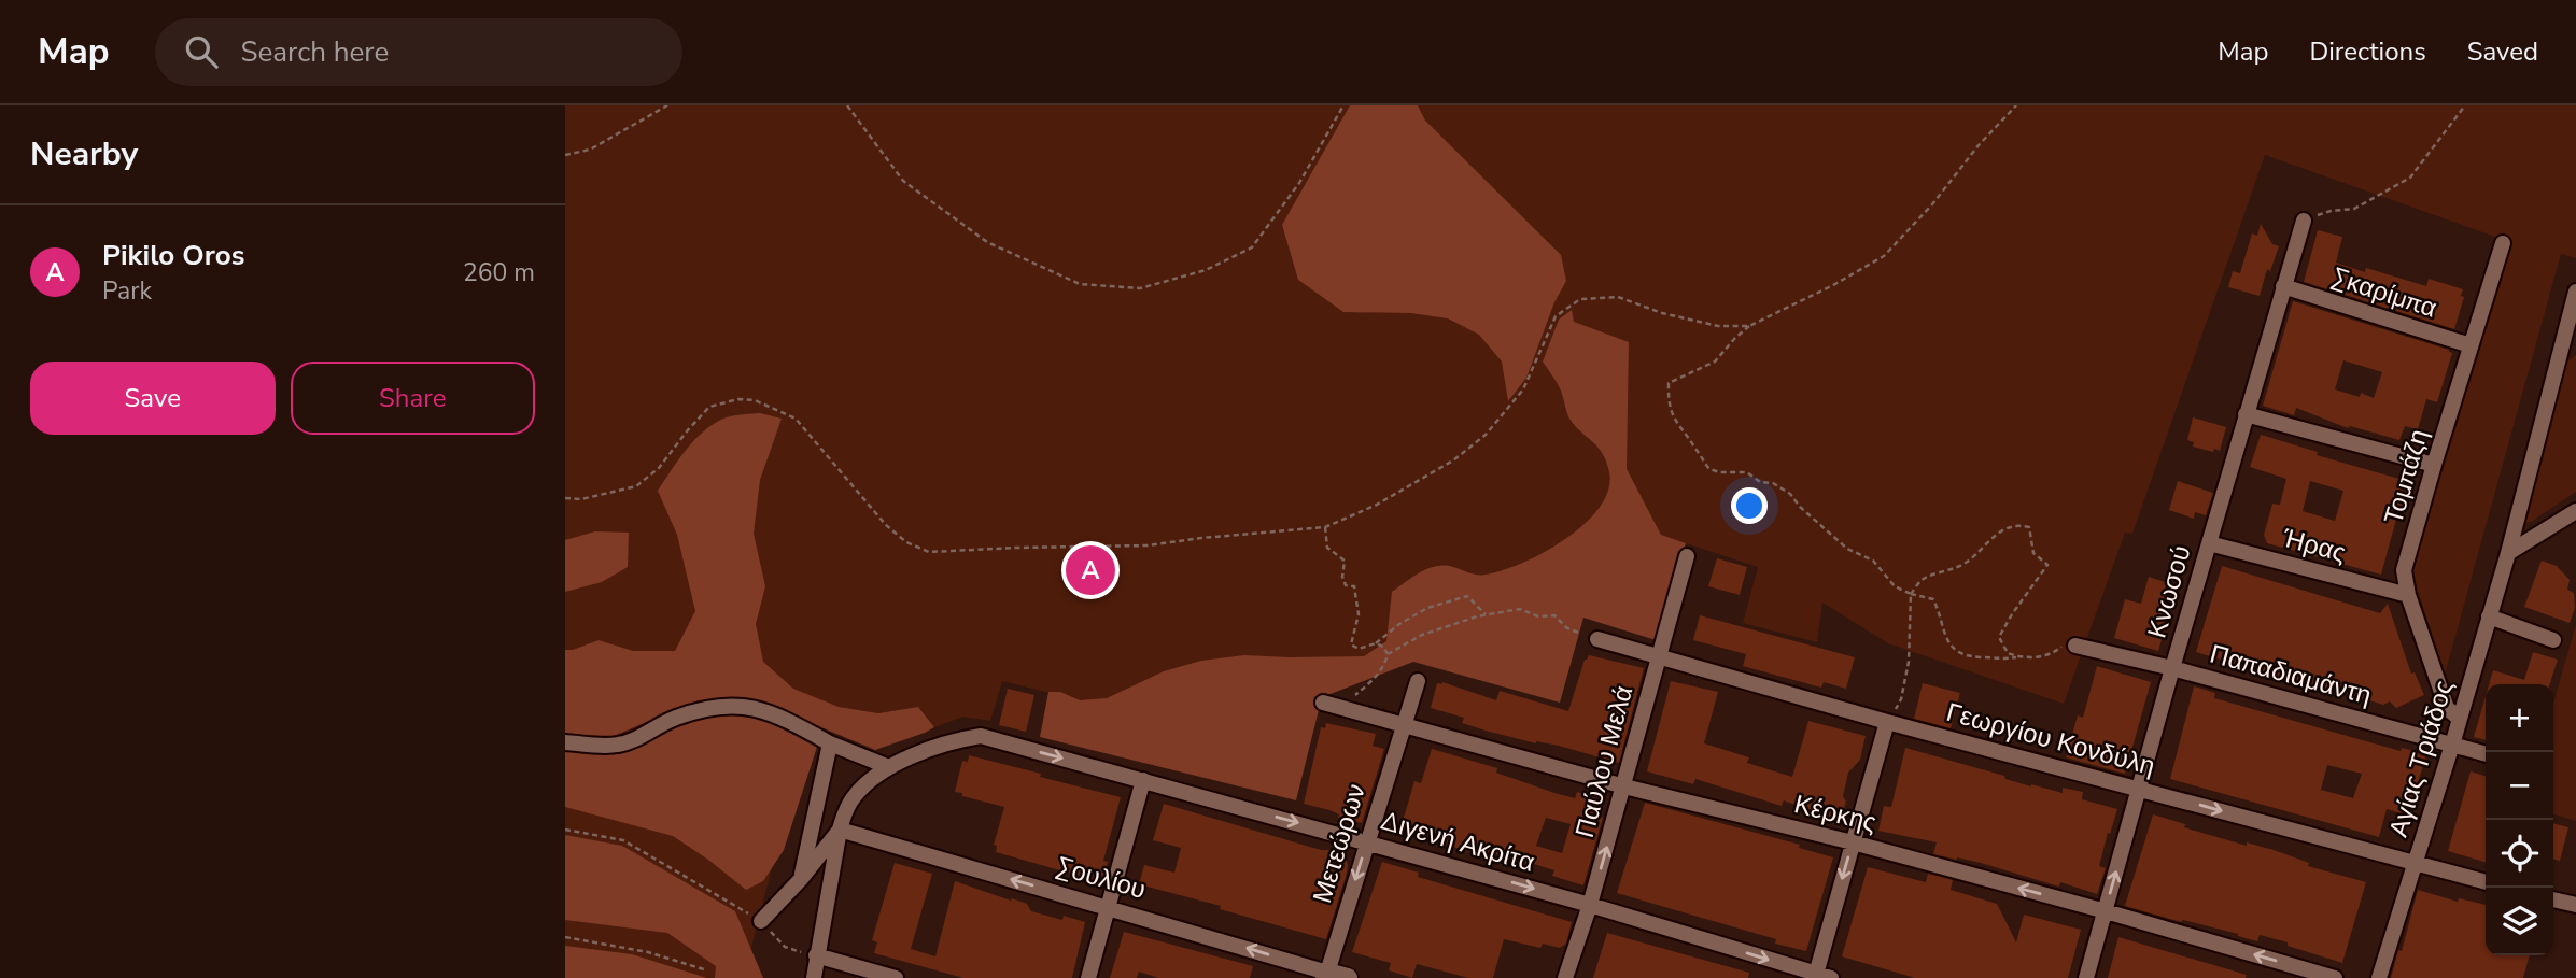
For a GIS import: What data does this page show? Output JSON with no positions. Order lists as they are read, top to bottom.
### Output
{
  "streets": {
    "street": [
      "Σκαρίμπα",
      "Τομπάζη",
      "Ήρας",
      "Κνωσού",
      "Παπαδιαμάντη",
      "Γεωργίου Κονδύλη",
      "Αγίας Τριάδος",
      "Παύλου Μελά",
      "Κέρκης",
      "Διγενή Ακρίτα",
      "Μετεώρων",
      "Σουλίου"
    ]
  },
  "crossings": [
    ["Σκαρίμπα", "Τομπάζη"],
    ["Σκαρίμπα", "Κνωσού"],
    ["Τομπάζη", "Ήρας"],
    ["Τομπάζη", "Αγίας Τριάδος"],
    ["Ήρας", "Κνωσού"],
    ["Κνωσού", "Παπαδιαμάντη"],
    ["Κνωσού", "Γεωργίου Κονδύλη"],
    ["Κνωσού", "Κέρκης"],
    ["Παπαδιαμάντη", "Αγίας Τριάδος"],
    ["Γεωργίου Κονδύλη", "Αγίας Τριάδος"],
    ["Γεωργίου Κονδύλη", "Παύλου Μελά"],
    ["Παύλου Μελά", "Κέρκης"],
    ["Παύλου Μελά", "Διγενή Ακρίτα"],
    ["Κέρκης", "Μετεώρων"],
    ["Διγενή Ακρίτα", "Μετεώρων"],
    ["Μετεώρων", "Σουλίου"]
  ],
  "one_way": [
    "Κέρκης",
    "Διγενή Ακρίτα",
    "Μετεώρων",
    "Σουλίου"
  ],
  "page": {
    "header": "Map",
    "search": "Search here",
    "nav": ["Map", "Directions", "Saved"],
    "heading": "Nearby",
    "list": [
      {
        "mark": "A",
        "name": "Pikilo Oros",
        "note": "Park",
        "value": "260 m"
      }
    ],
    "buttons": ["Save", "Share"],
    "pins": "A",
    "map_buttons": ["+", "−"]
  }
}
